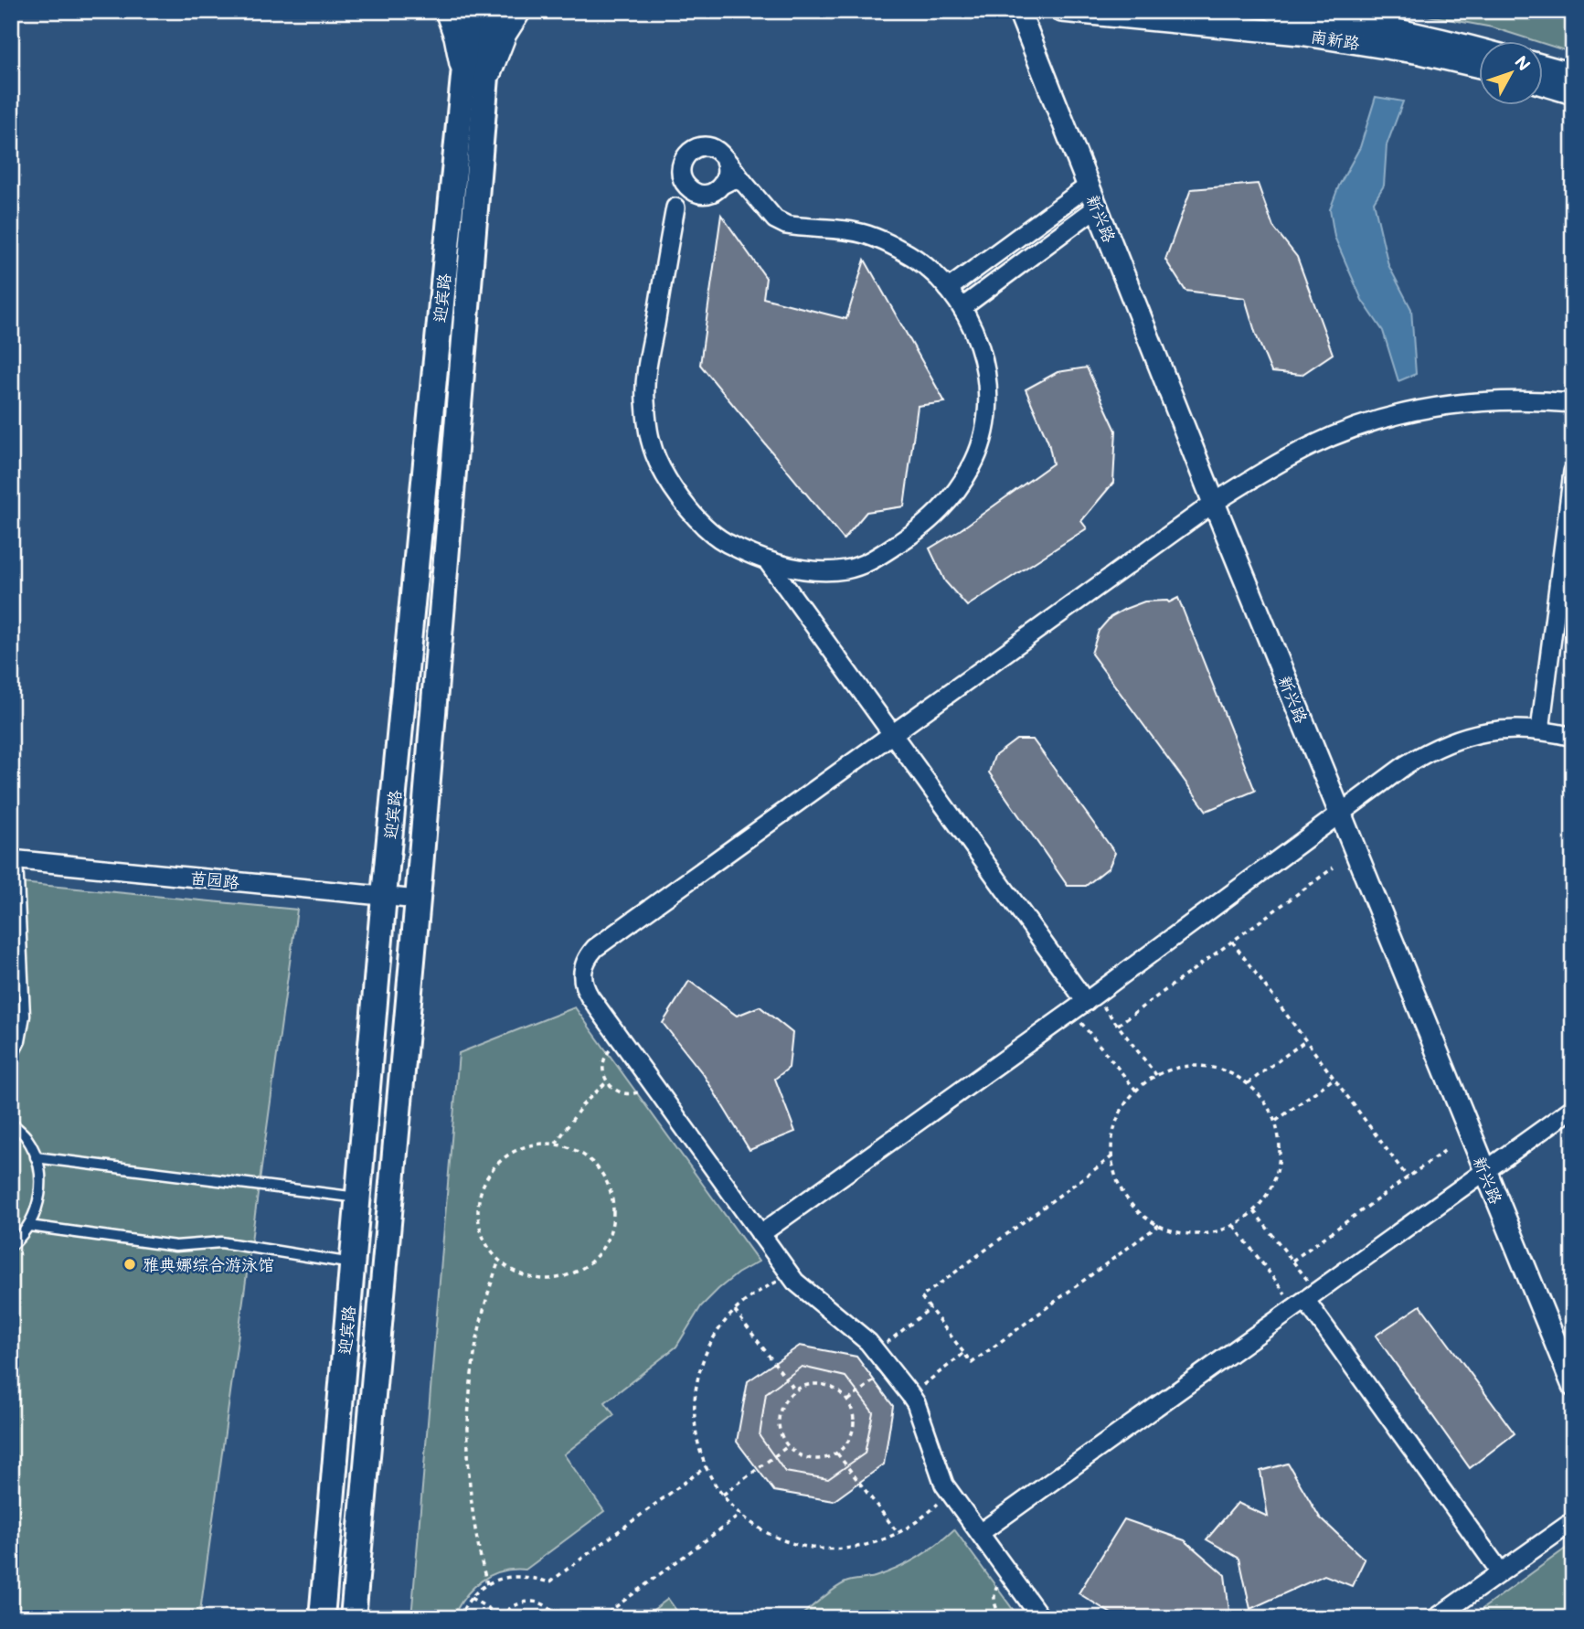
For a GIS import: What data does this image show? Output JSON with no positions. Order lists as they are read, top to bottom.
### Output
{
  "streets": {
    "main road": ["迎宾路"],
    "street": ["南新路", "新兴路", "苗园路"]
  },
  "crossings": [
    ["迎宾路", "苗园路"]
  ],
  "places": ["雅典娜综合游泳馆"],
  "north": "top right"
}
